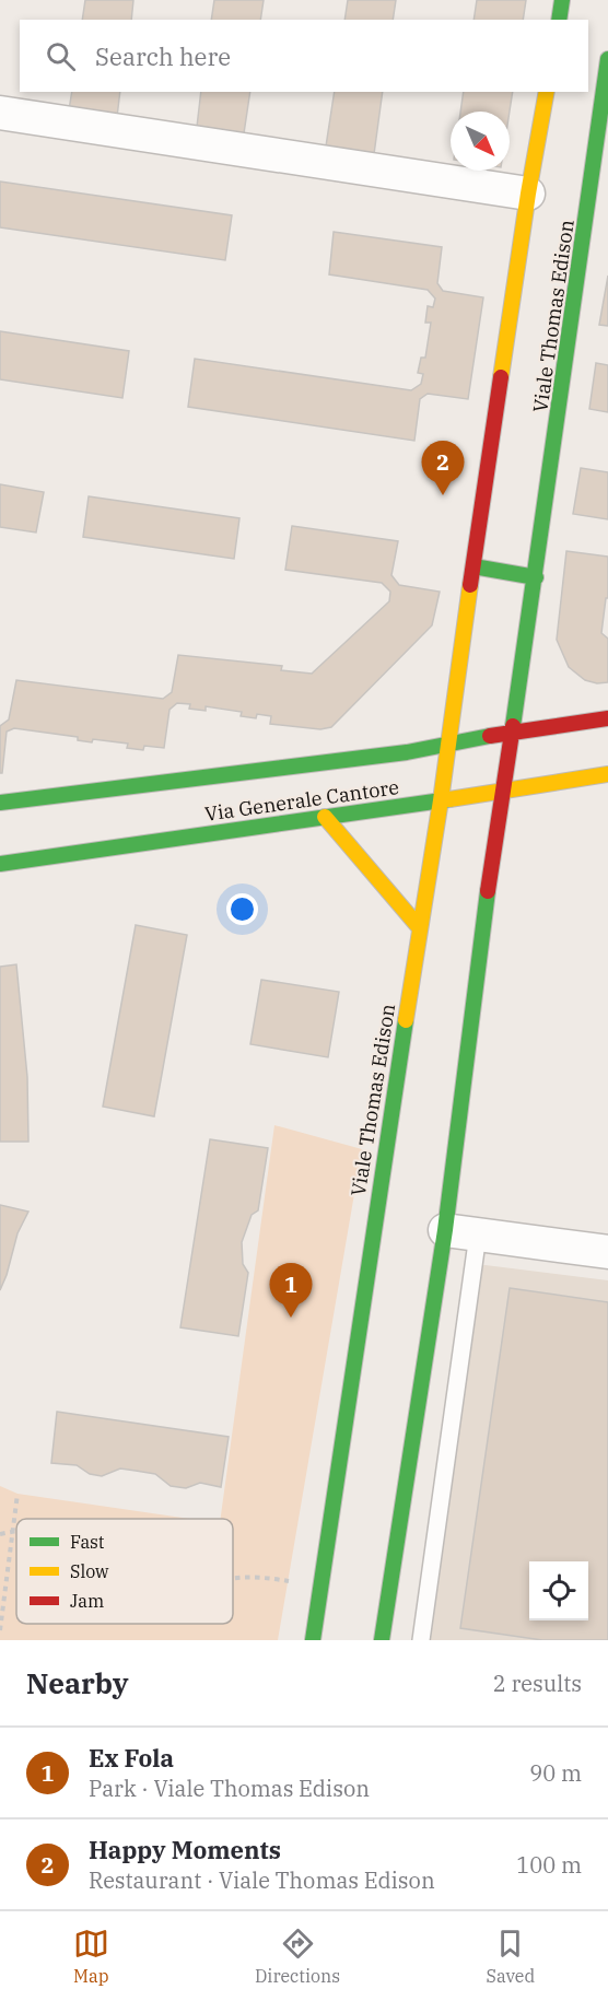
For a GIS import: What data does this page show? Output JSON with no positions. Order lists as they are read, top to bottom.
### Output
{
  "streets": {
    "street": ["Viale Thomas Edison", "Via Generale Cantore"]
  },
  "crossings": [
    ["Viale Thomas Edison", "Via Generale Cantore"]
  ],
  "legend": ["Fast", "Slow", "Jam"],
  "north": "bottom right",
  "page": {
    "search": "Search here",
    "pins": ["2", "1"],
    "heading": ["Nearby", "2 results"],
    "list": [
      {
        "mark": "1",
        "name": "Ex Fola",
        "note": "Park · Viale Thomas Edison",
        "value": "90 m"
      },
      {
        "mark": "2",
        "name": "Happy Moments",
        "note": "Restaurant · Viale Thomas Edison",
        "value": "100 m"
      }
    ],
    "nav": ["Map", "Directions", "Saved"]
  }
}
